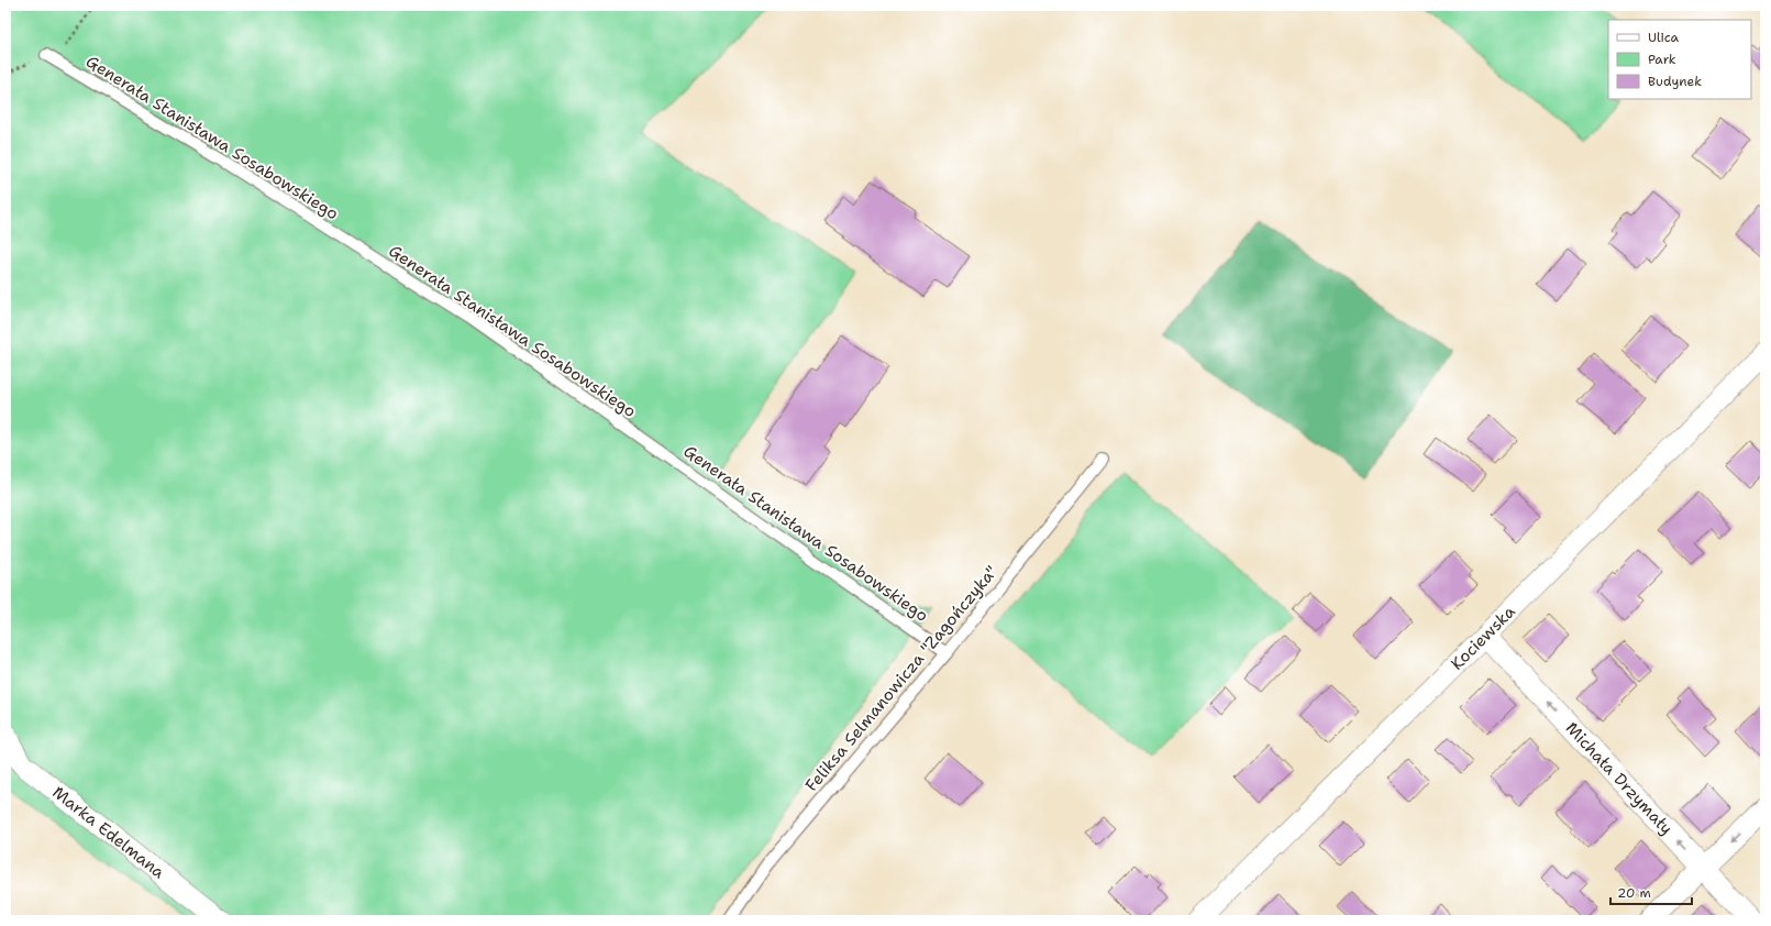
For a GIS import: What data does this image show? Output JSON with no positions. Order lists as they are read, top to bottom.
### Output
{
  "streets": {
    "street": ["Kociewska", "Michała Drzymały", "Marka Edelmana"],
    "lane": ["Generała Stanisława Sosabowskiego", "Feliksa Selmanowicza \"Zagończyka\""]
  },
  "crossings": [
    ["Generała Stanisława Sosabowskiego", "Feliksa Selmanowicza \"Zagończyka\""],
    ["Kociewska", "Michała Drzymały"]
  ],
  "one_way": ["Michała Drzymały"],
  "legend": ["Ulica", "Park", "Budynek"],
  "scale_bar": "20 m"
}
